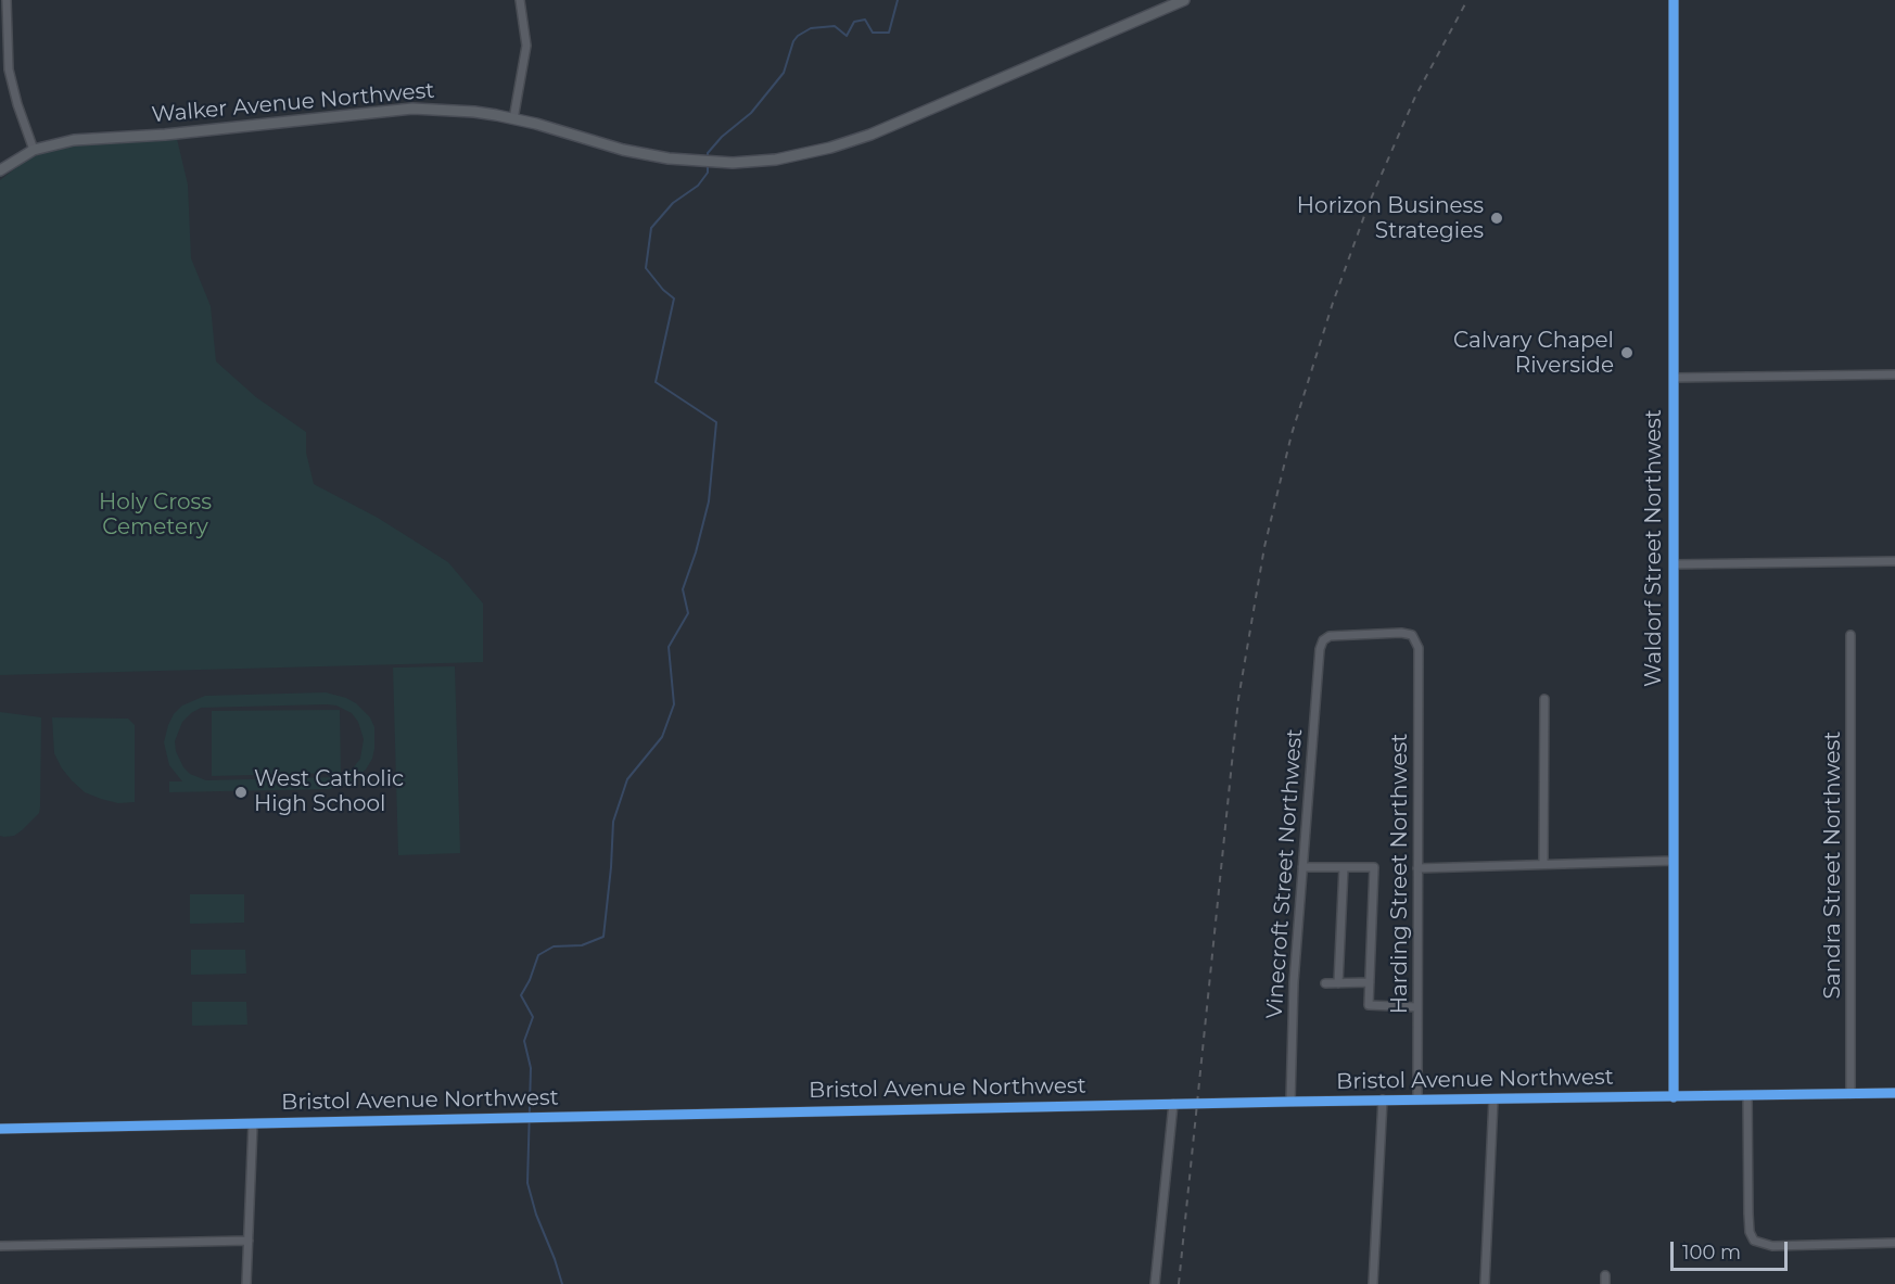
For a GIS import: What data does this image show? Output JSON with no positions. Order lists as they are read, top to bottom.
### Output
{
  "streets": {
    "main road": ["Walker Avenue Northwest"],
    "street": [
      "Waldorf Street Northwest",
      "Sandra Street Northwest",
      "Vinecroft Street Northwest",
      "Harding Street Northwest",
      "Bristol Avenue Northwest"
    ]
  },
  "crossings": [
    ["Waldorf Street Northwest", "Bristol Avenue Northwest"],
    ["Sandra Street Northwest", "Bristol Avenue Northwest"],
    ["Vinecroft Street Northwest", "Harding Street Northwest"],
    ["Vinecroft Street Northwest", "Bristol Avenue Northwest"],
    ["Harding Street Northwest", "Bristol Avenue Northwest"]
  ],
  "parks": ["Holy Cross Cemetery"],
  "places": ["Horizon Business Strategies", "Calvary Chapel Riverside", "West Catholic High School"],
  "scale_bar": "100 m"
}
